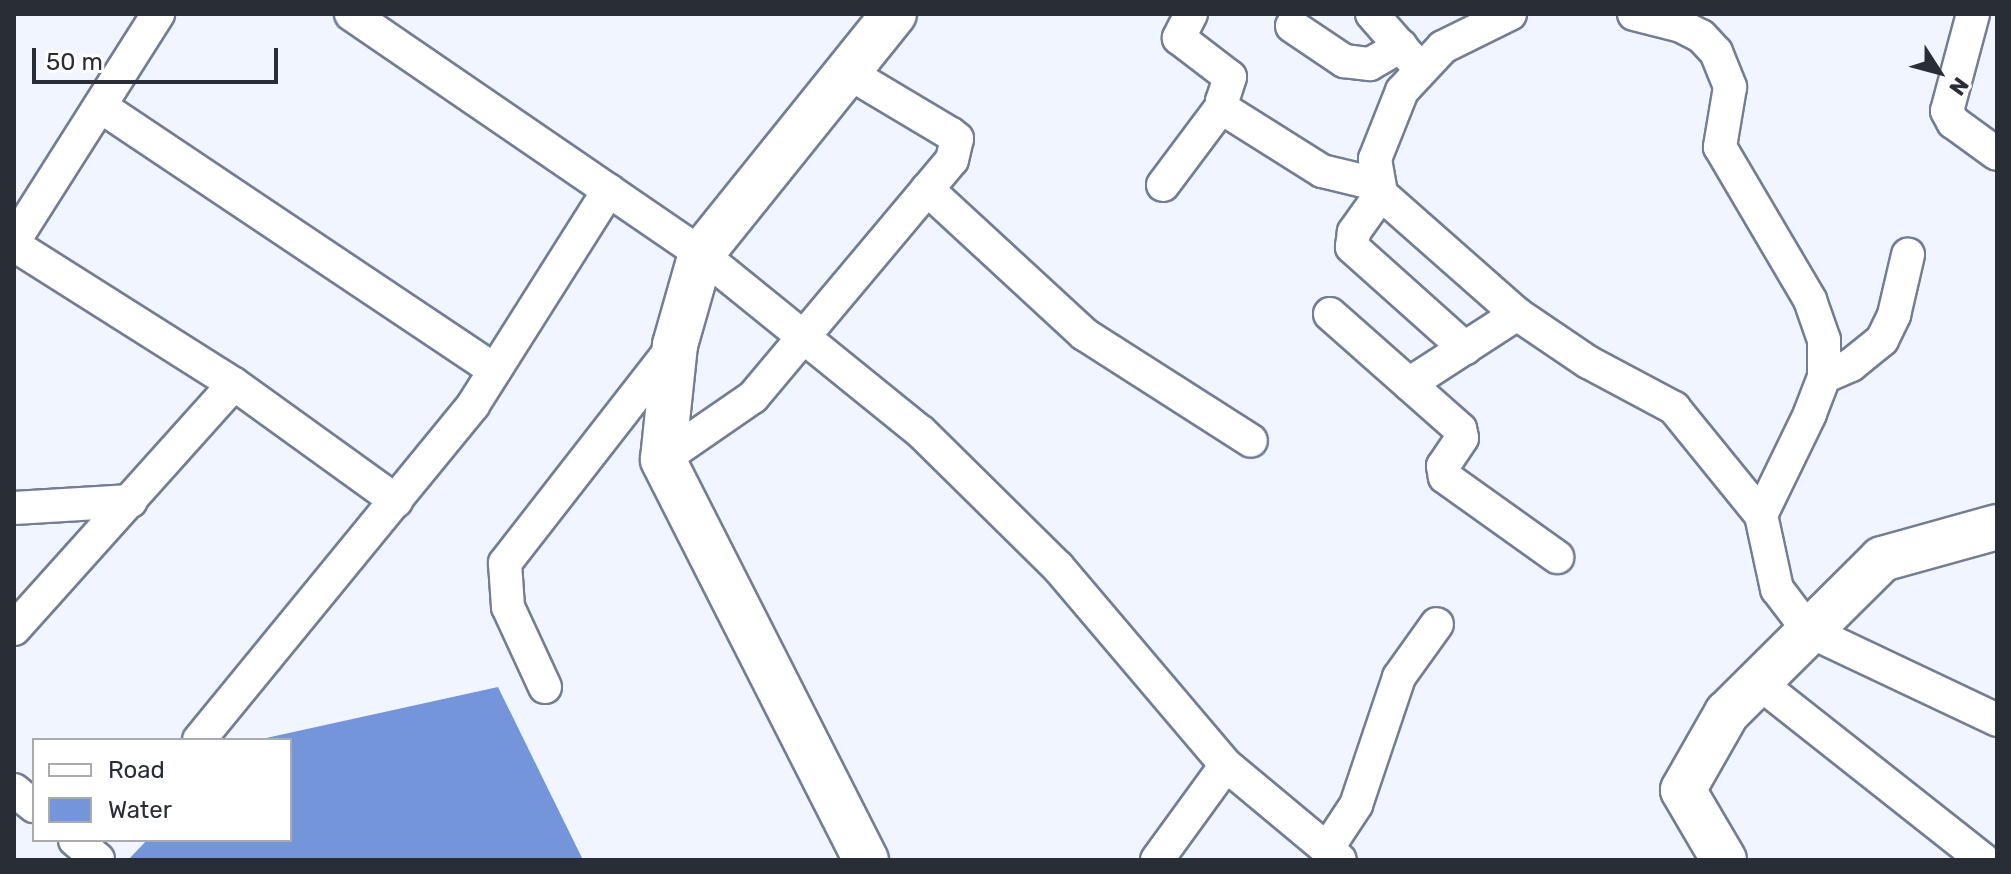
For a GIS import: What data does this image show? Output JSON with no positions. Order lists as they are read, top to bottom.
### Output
{
  "legend": ["Road", "Water"],
  "scale_bar": "50 m",
  "north": "bottom right"
}
